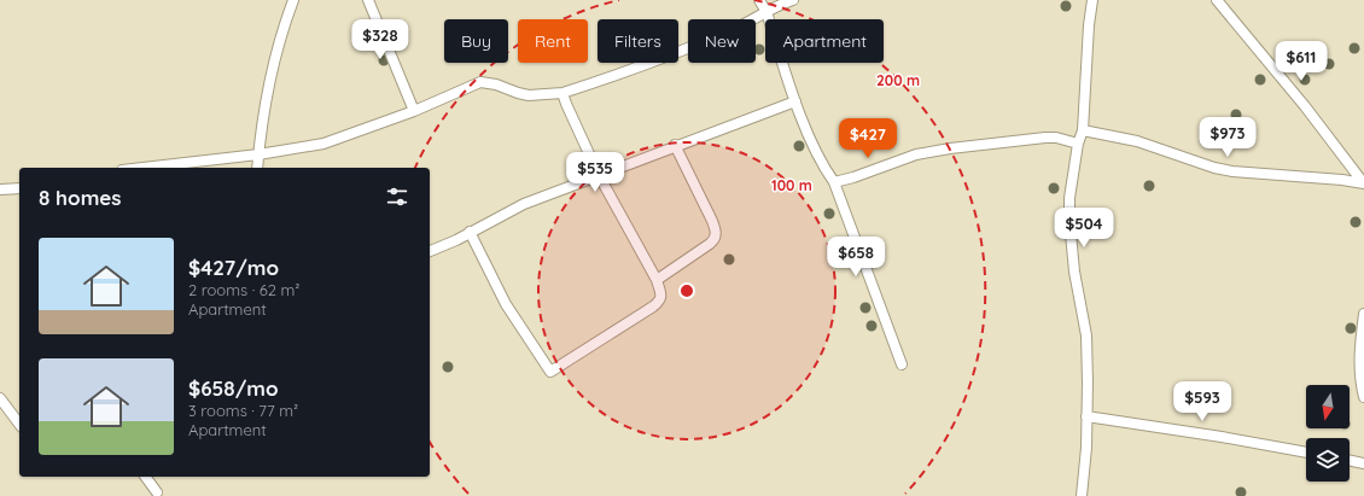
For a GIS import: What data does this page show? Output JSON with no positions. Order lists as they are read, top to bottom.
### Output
{
  "north": "bottom",
  "page": {
    "price": [
      "$328",
      "$611",
      "$973",
      "$427",
      "$535",
      "$504",
      "$658",
      "$593"
    ],
    "chip": [
      "Buy",
      "Rent",
      "Filters",
      "New",
      "Apartment"
    ],
    "heading": "8 homes",
    "list": [
      {
        "name": "$427/mo",
        "note": "2 rooms · 62 m² · Apartment"
      },
      {
        "name": "$658/mo",
        "note": "3 rooms · 77 m² · Apartment"
      }
    ]
  },
  "rings": ["200 m", "100 m"]
}
